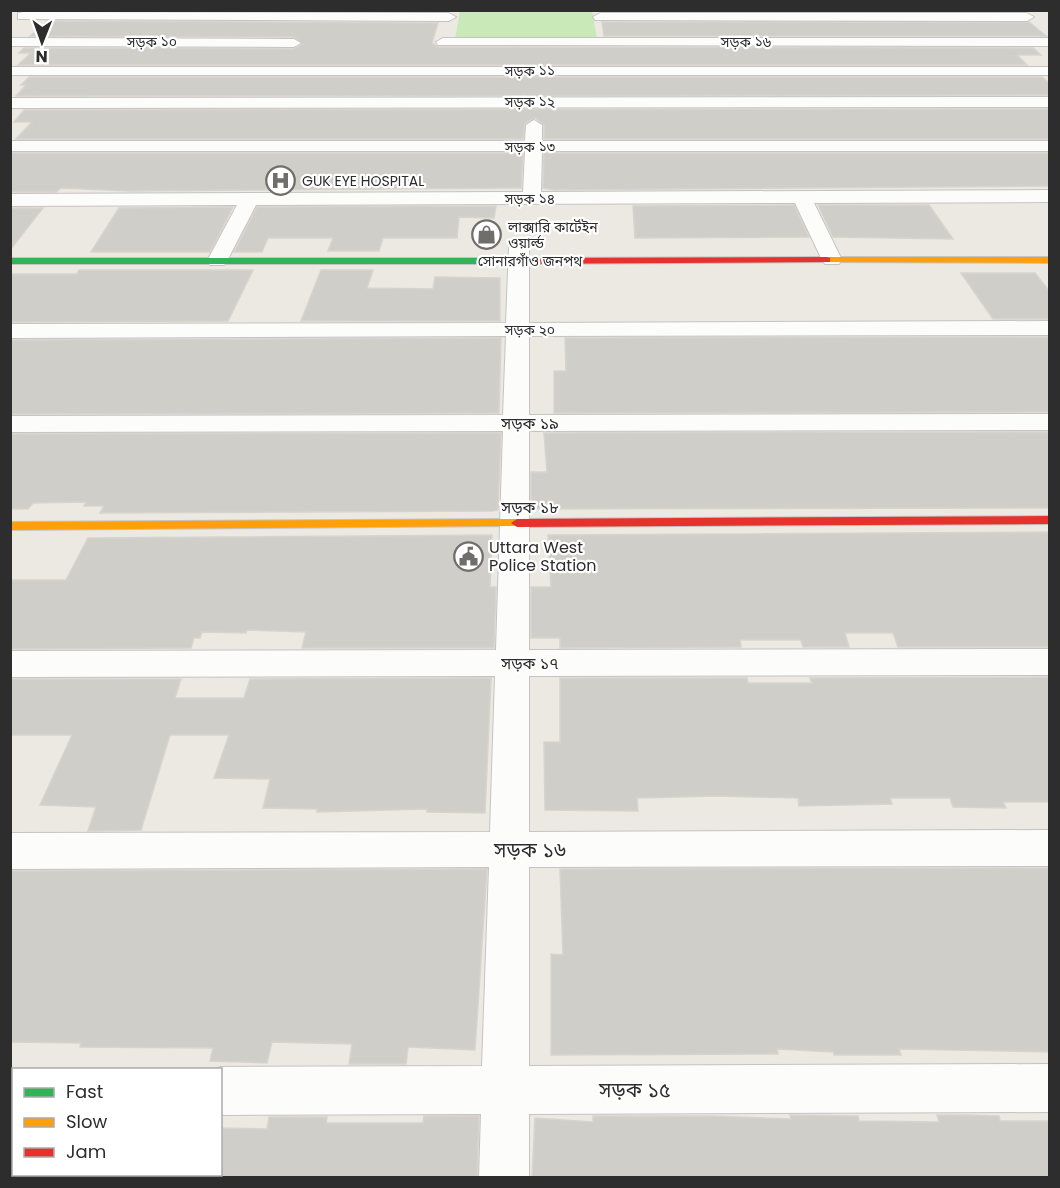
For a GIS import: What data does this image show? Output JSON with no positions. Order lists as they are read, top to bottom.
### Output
{
  "streets": {
    "main road": ["সোনারগাঁও জনপথ", "সড়ক ১৮"],
    "street": [
      "সড়ক ১০",
      "সড়ক ১৬",
      "সড়ক ১১",
      "সড়ক ১২",
      "সড়ক ১৩",
      "সড়ক ১৪",
      "সড়ক ২০",
      "সড়ক ১৯",
      "সড়ক ১৭",
      "সড়ক ১৫"
    ]
  },
  "crossings": [
    ["সড়ক ১১", "সড়ক ১২"]
  ],
  "places": {
    "hospital": ["GUK EYE HOSPITAL"],
    "shop": ["লাক্সারি কার্টেইন ওয়ার্ল্ড"],
    "public building": ["Uttara West Police Station"]
  },
  "legend": ["Fast", "Slow", "Jam"],
  "north": "bottom"
}
